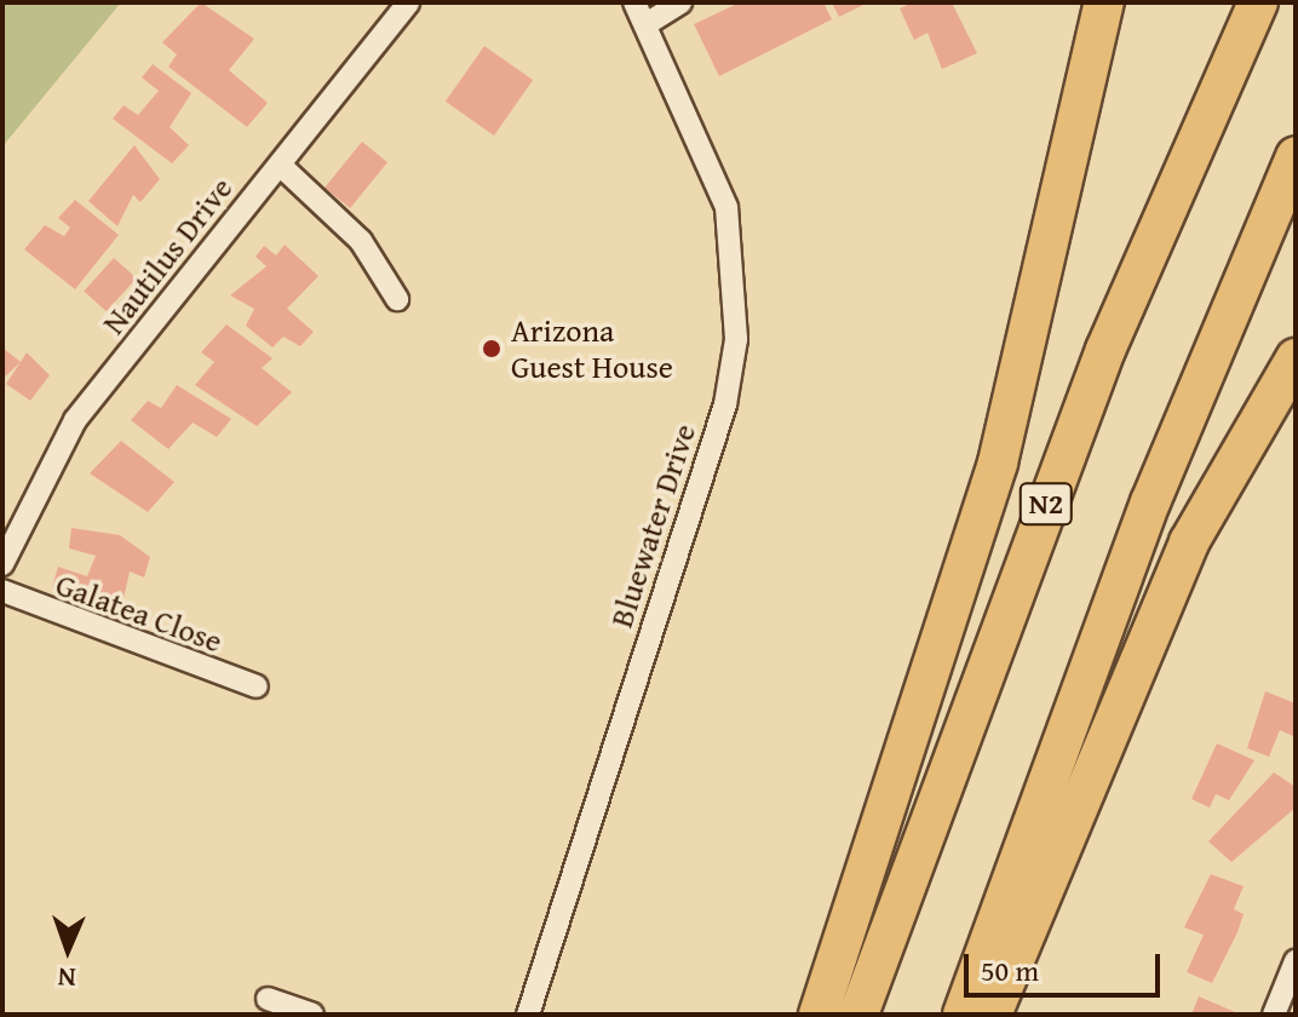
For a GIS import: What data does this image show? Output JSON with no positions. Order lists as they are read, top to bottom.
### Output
{
  "streets": {
    "highway": ["N2"],
    "street": ["Nautilus Drive", "Bluewater Drive", "Galatea Close"]
  },
  "places": ["Arizona Guest House"],
  "scale_bar": "50 m",
  "north": "bottom"
}
